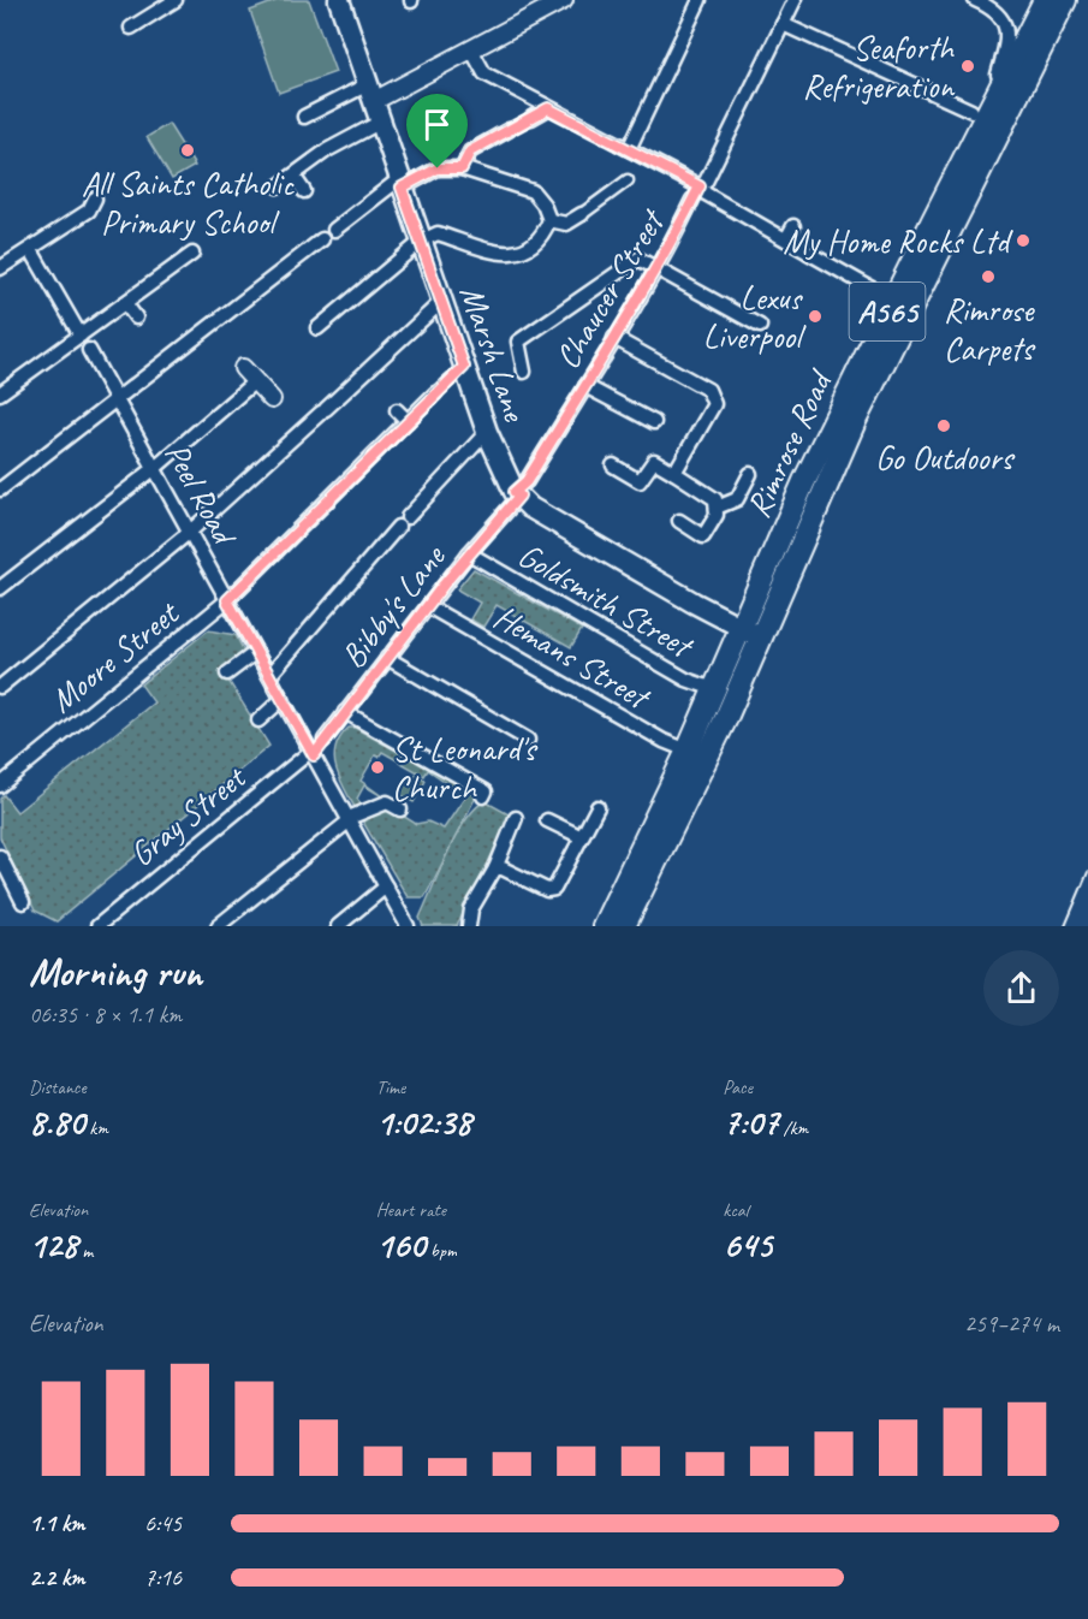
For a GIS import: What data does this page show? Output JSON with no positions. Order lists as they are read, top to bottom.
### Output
{
  "streets": {
    "highway": ["A565", "Rimrose Road"],
    "main road": ["Marsh Lane"],
    "street": [
      "Chaucer Street",
      "Peel Road",
      "Goldsmith Street",
      "Bibby's Lane",
      "Hemans Street",
      "Moore Street",
      "Gray Street"
    ]
  },
  "crossings": [
    ["Chaucer Street", "Marsh Lane"],
    ["Chaucer Street", "Bibby's Lane"],
    ["Marsh Lane", "Rimrose Road"],
    ["Marsh Lane", "Bibby's Lane"],
    ["Rimrose Road", "Goldsmith Street"],
    ["Rimrose Road", "Hemans Street"],
    ["Peel Road", "Bibby's Lane"],
    ["Peel Road", "Moore Street"],
    ["Peel Road", "Gray Street"],
    ["Goldsmith Street", "Bibby's Lane"],
    ["Bibby's Lane", "Hemans Street"],
    ["Bibby's Lane", "Gray Street"]
  ],
  "places": [
    "Seaforth Refrigeration",
    "All Saints Catholic Primary School",
    "My Home Rocks Ltd",
    "Rimrose Carpets",
    "Lexus Liverpool",
    "Go Outdoors",
    "St Leonard's Church"
  ],
  "page": {
    "heading": ["Morning run", "06:35 · 8 × 1.1 km"],
    "stats": [
      ["Distance", "8.80 km"],
      ["Time", "1:02:38"],
      ["Pace", "7:07 /km"],
      ["Elevation", "128 m"],
      ["Heart rate", "160 bpm"],
      ["kcal", "645"]
    ],
    "chart": ["Elevation", "259–274 m"],
    "list": [
      {
        "name": "1.1 km",
        "note": "6:45"
      },
      {
        "name": "2.2 km",
        "note": "7:16"
      }
    ]
  }
}
